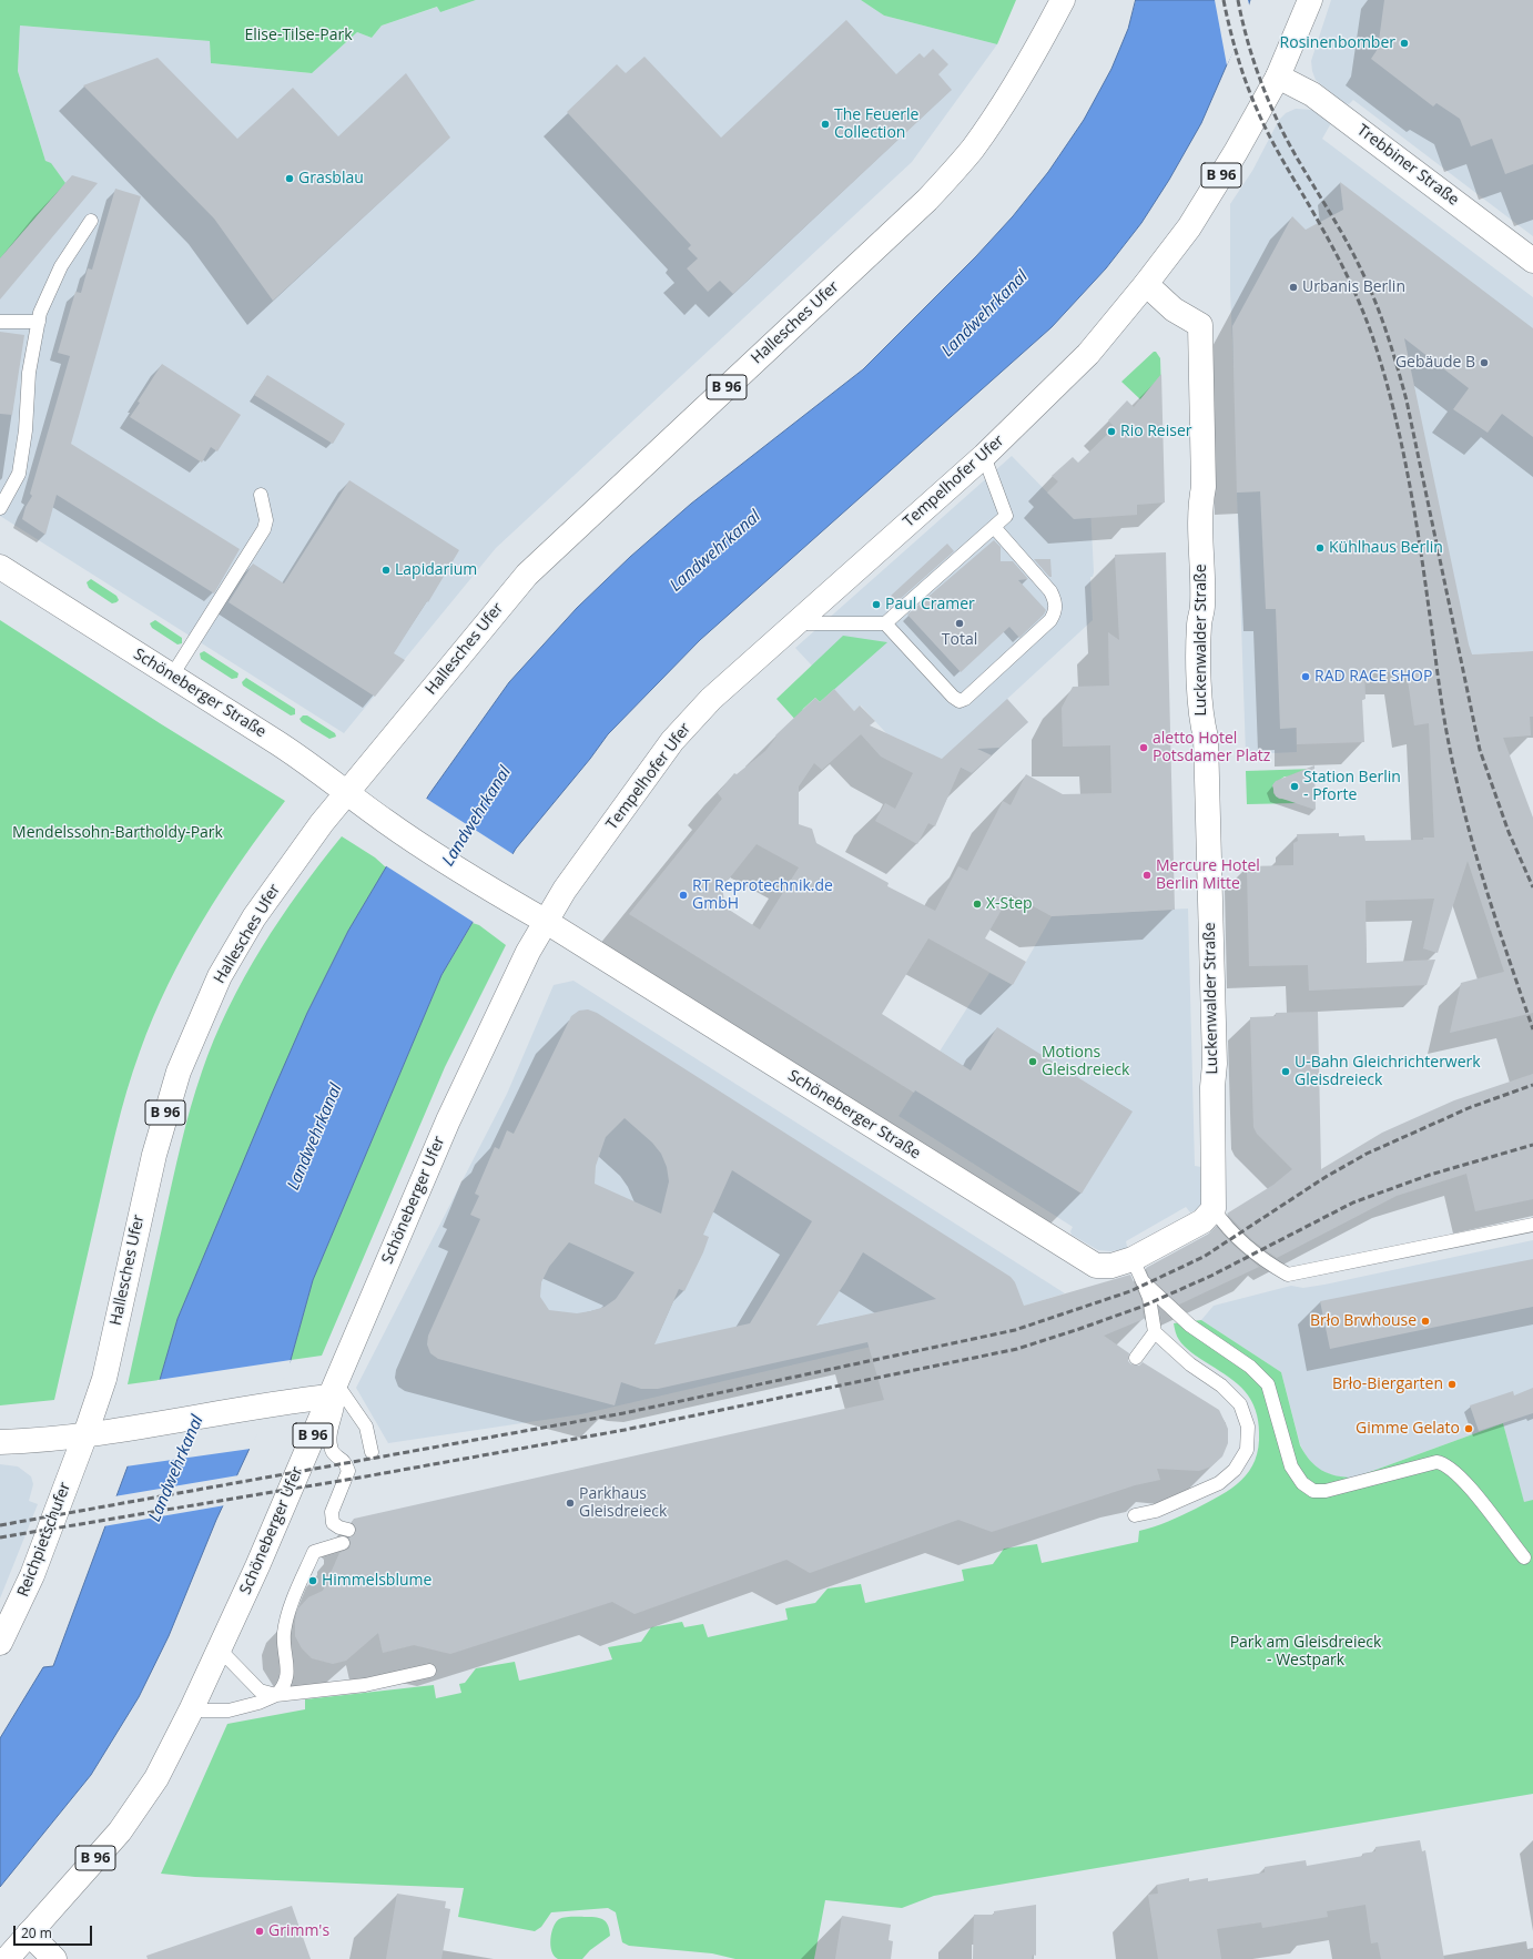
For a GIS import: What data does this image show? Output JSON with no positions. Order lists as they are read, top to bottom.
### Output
{
  "streets": {
    "main road": [
      "Trebbiner Straße",
      "B 96",
      "Hallesches Ufer",
      "Tempelhofer Ufer",
      "Luckenwalder Straße",
      "Schöneberger Straße",
      "Schöneberger Ufer",
      "Reichpietschufer"
    ]
  },
  "crossings": [
    ["Trebbiner Straße", "Tempelhofer Ufer"],
    ["Hallesches Ufer", "Schöneberger Straße"],
    ["Hallesches Ufer", "Reichpietschufer"],
    ["Tempelhofer Ufer", "Luckenwalder Straße"],
    ["Tempelhofer Ufer", "Schöneberger Straße"],
    ["Tempelhofer Ufer", "Schöneberger Ufer"],
    ["Luckenwalder Straße", "Schöneberger Straße"],
    ["Schöneberger Straße", "Schöneberger Ufer"]
  ],
  "water": ["Landwehrkanal"],
  "parks": ["Elise-Tilse-Park", "Mendelssohn-Bartholdy-Park", "Park am Gleisdreieck - Westpark"],
  "places": [
    "Rosinenbomber",
    "The Feuerle Collection",
    "Grasblau",
    "Urbanis Berlin",
    "Gebäude B",
    "Rio Reiser",
    "Kühlhaus Berlin",
    "Lapidarium",
    "Paul Cramer",
    "Total",
    "RAD RACE SHOP",
    "aletto Hotel Potsdamer Platz",
    "Station Berlin - Pforte",
    "Mercure Hotel Berlin Mitte",
    "RT Reprotechnik.de GmbH",
    "X-Step",
    "Motions Gleisdreieck",
    "U-Bahn Gleichrichterwerk Gleisdreieck",
    "Brło Brwhouse",
    "Brło-Biergarten",
    "Gimme Gelato",
    "Parkhaus Gleisdreieck",
    "Himmelsblume",
    "Grimm's"
  ],
  "scale_bar": "20 m"
}
